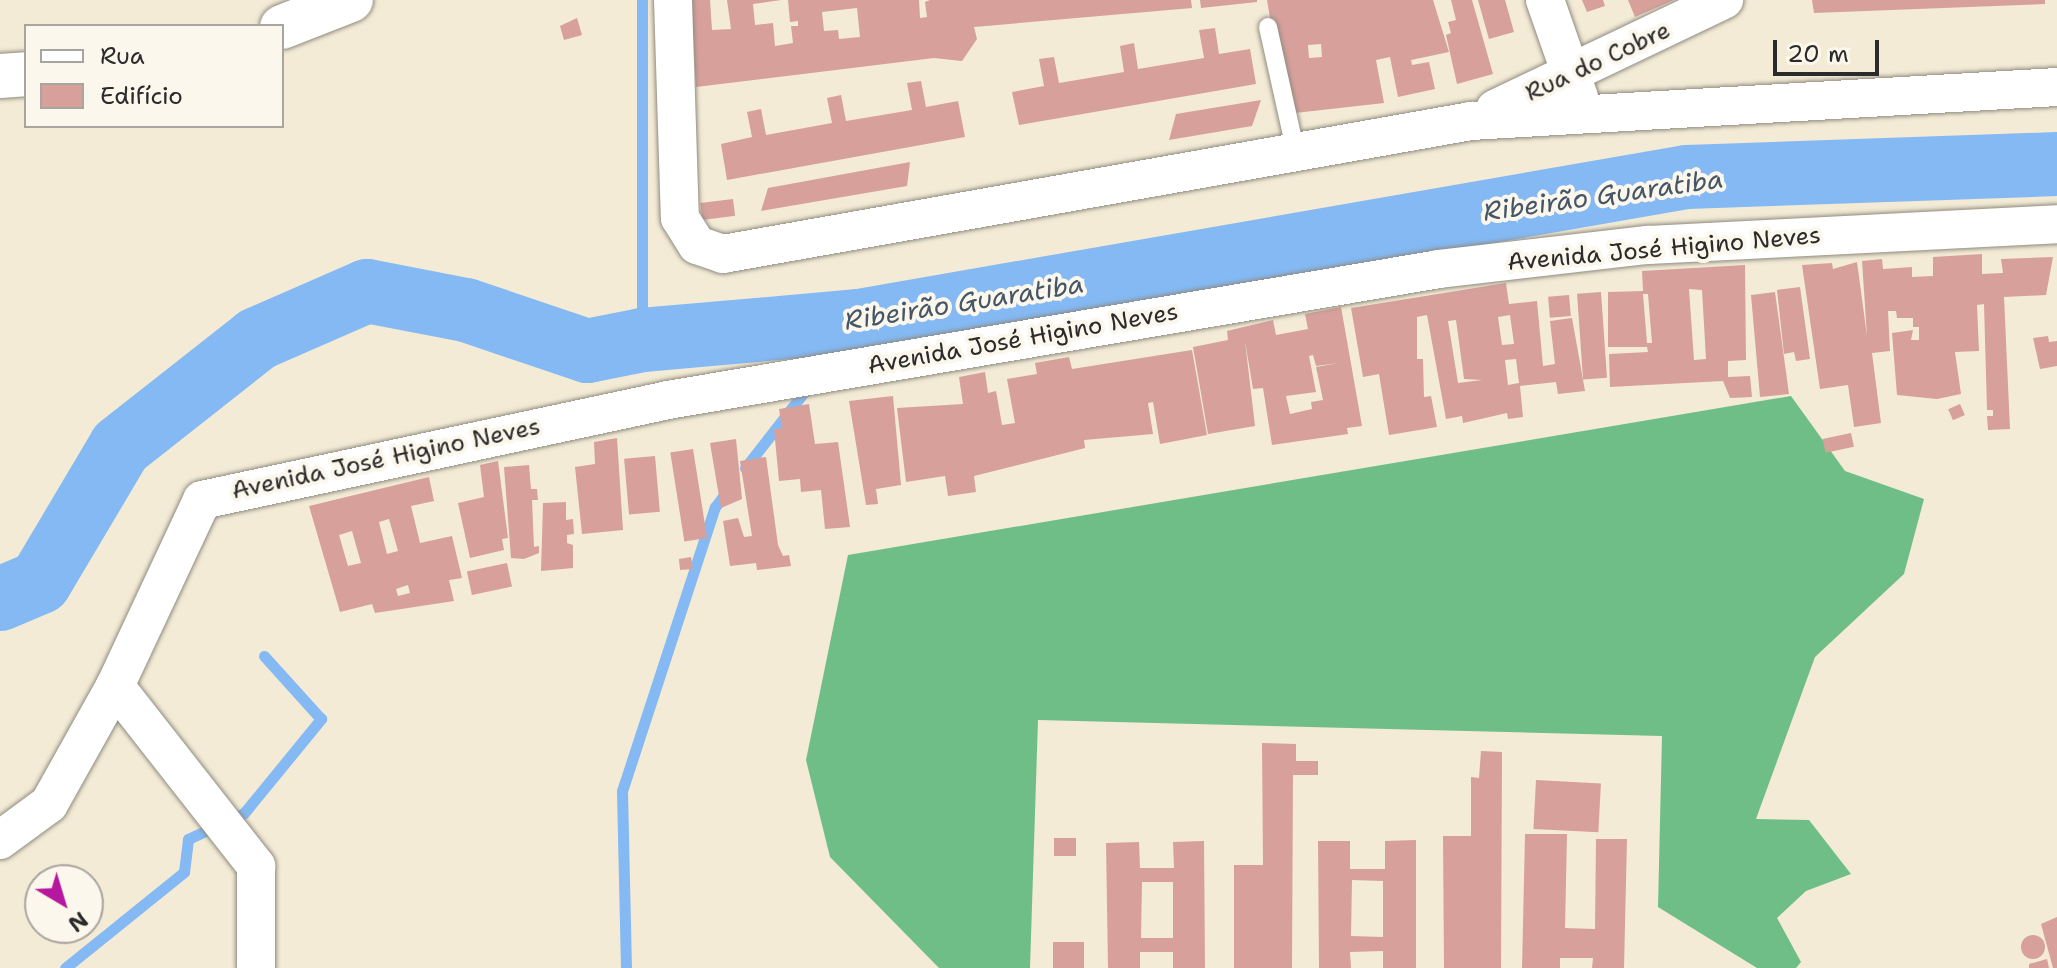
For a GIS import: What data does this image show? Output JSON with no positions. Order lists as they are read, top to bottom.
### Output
{
  "streets": {
    "street": ["Rua do Cobre", "Avenida José Higino Neves"]
  },
  "water": ["Ribeirão Guaratiba"],
  "legend": ["Rua", "Edifício"],
  "scale_bar": "20 m",
  "north": "bottom right"
}
